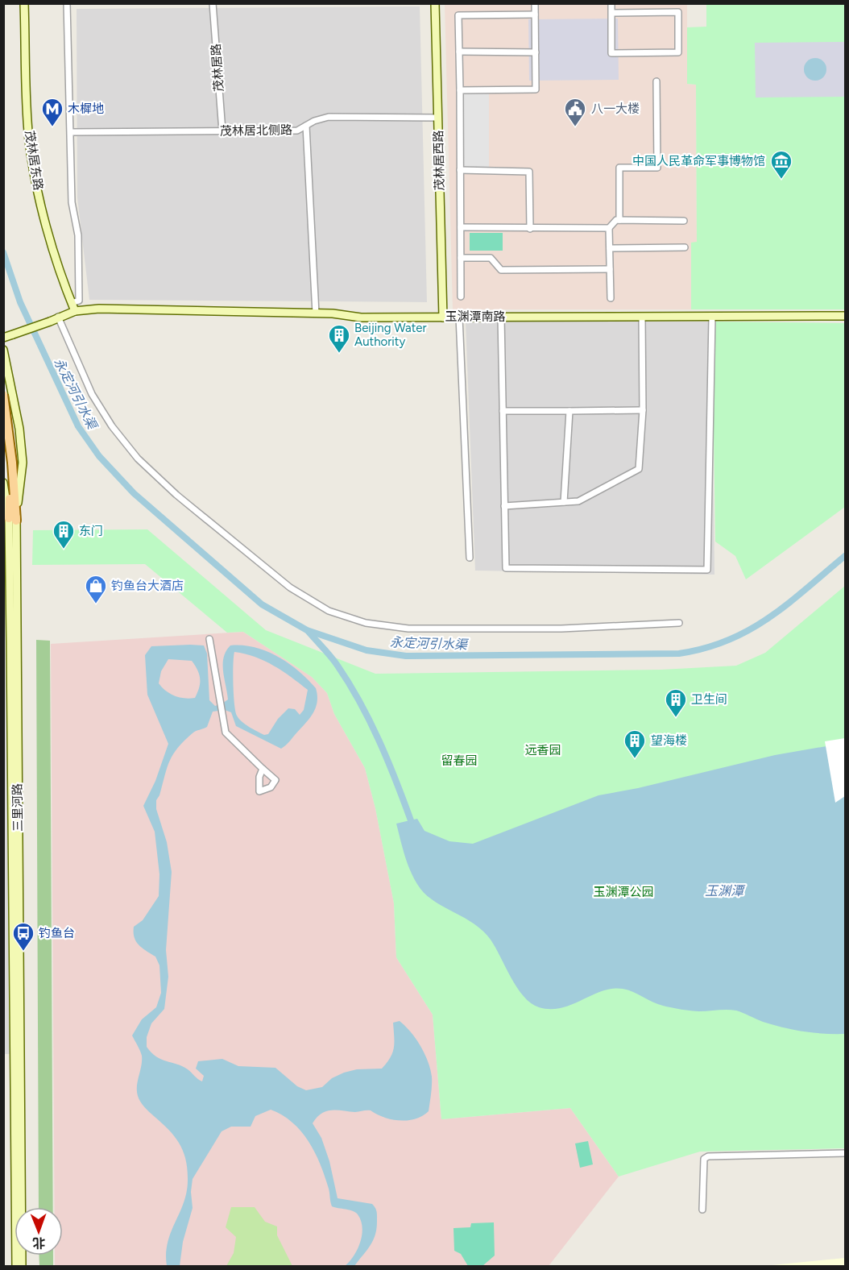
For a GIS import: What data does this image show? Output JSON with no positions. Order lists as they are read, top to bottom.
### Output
{
  "streets": {
    "street": [
      "茂林居路",
      "茂林居北侧路",
      "茂林居东路",
      "茂林居西路",
      "玉渊潭南路",
      "三里河路"
    ]
  },
  "crossings": [
    ["茂林居路", "茂林居北侧路"],
    ["茂林居北侧路", "茂林居西路"],
    ["茂林居东路", "玉渊潭南路"],
    ["茂林居西路", "玉渊潭南路"]
  ],
  "water": ["永定河引水渠", "玉渊潭"],
  "parks": ["远香园", "留春园", "玉渊潭公园"],
  "places": {
    "metro station": ["木樨地"],
    "public building": ["八一大楼"],
    "museum": ["中国人民革命军事博物馆"],
    "building": [
      "Beijing Water Authority",
      "东门",
      "卫生间",
      "望海楼"
    ],
    "shop": ["钓鱼台大酒店"],
    "bus stop": ["钓鱼台"]
  },
  "north": "bottom"
}
